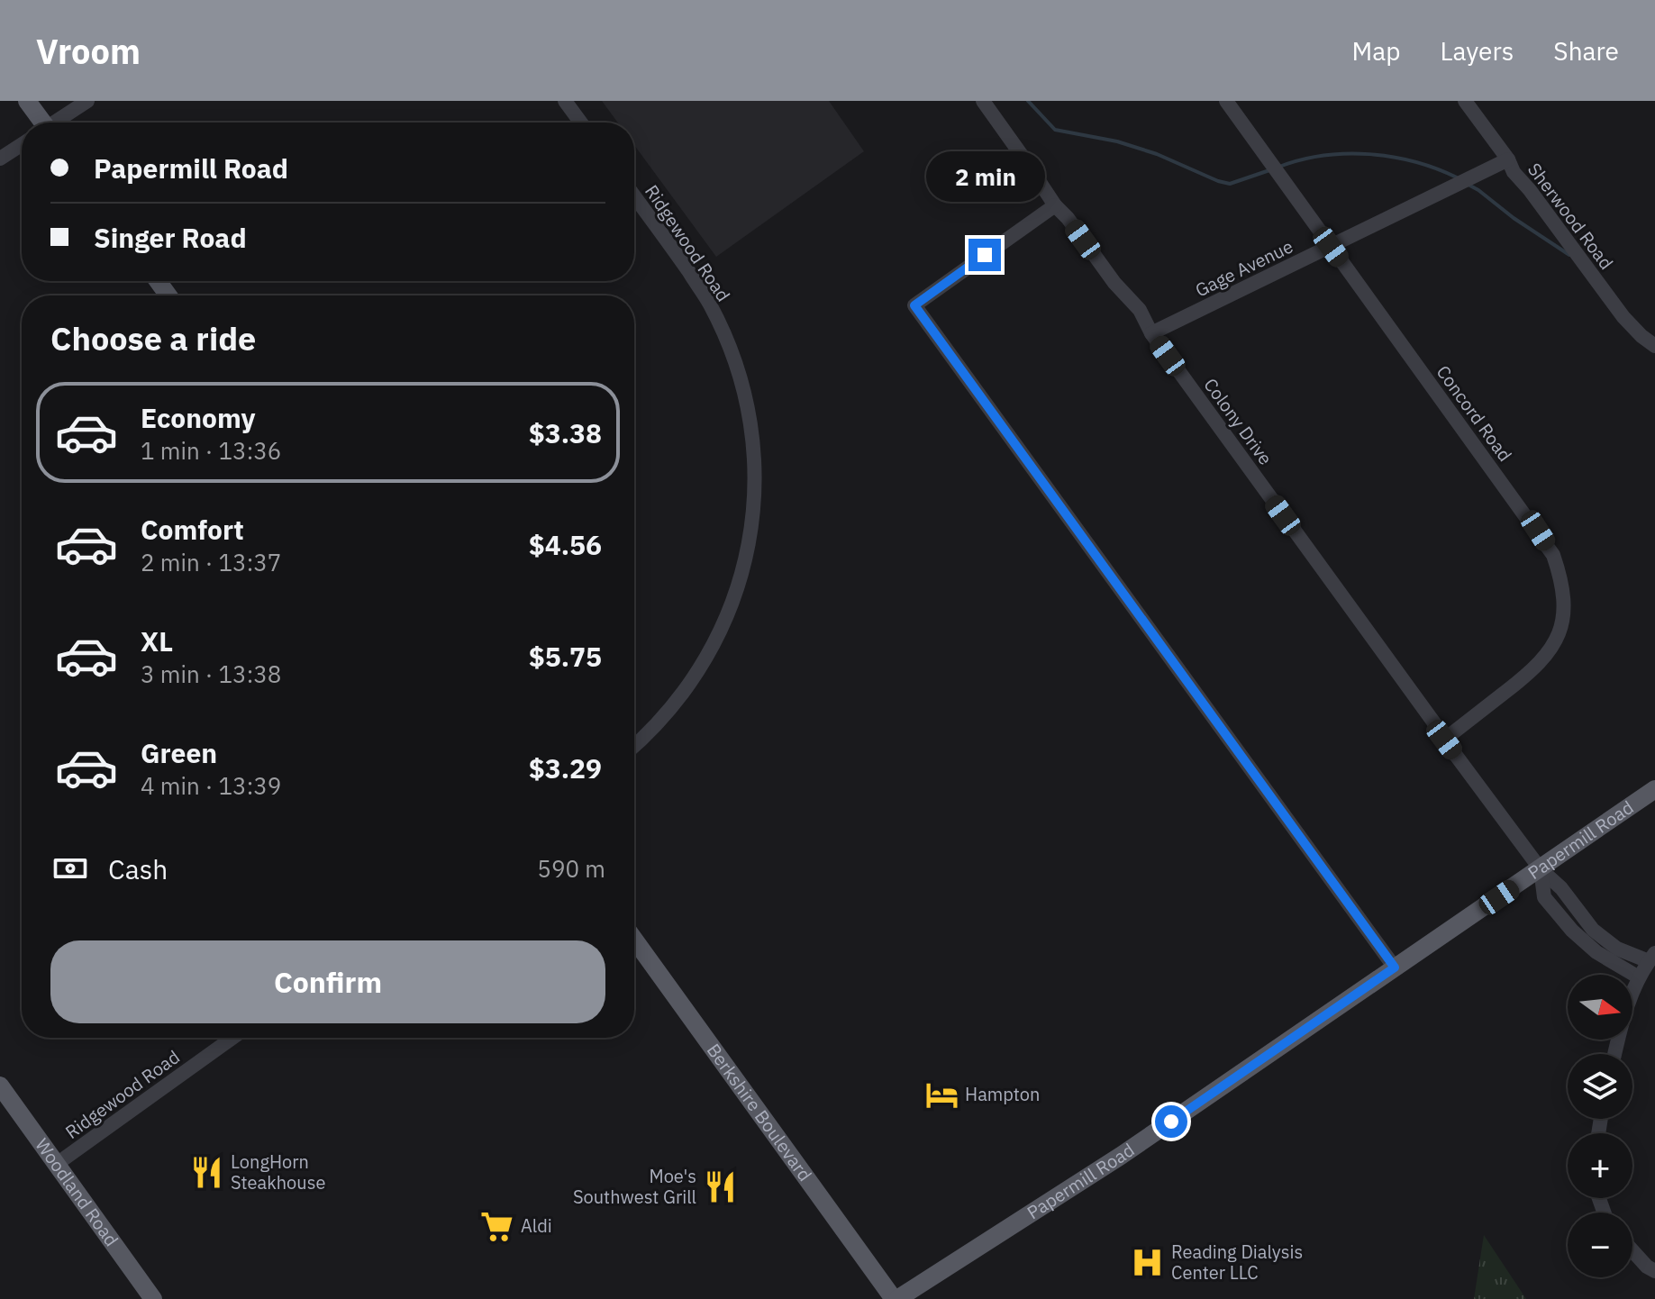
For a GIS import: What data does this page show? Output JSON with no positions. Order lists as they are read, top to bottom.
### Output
{
  "streets": {
    "main road": ["Papermill Road", "Berkshire Boulevard", "Woodland Road"],
    "street": [
      "Sherwood Road",
      "Ridgewood Road",
      "Gage Avenue",
      "Concord Road",
      "Colony Drive"
    ]
  },
  "crossings": [
    ["Sherwood Road", "Gage Avenue"],
    ["Ridgewood Road", "Woodland Road"],
    ["Gage Avenue", "Concord Road"],
    ["Gage Avenue", "Colony Drive"],
    ["Concord Road", "Colony Drive"],
    ["Colony Drive", "Papermill Road"],
    ["Papermill Road", "Berkshire Boulevard"]
  ],
  "places": {
    "hotel": ["Hampton"],
    "restaurant": ["LongHorn Steakhouse", "Moe's Southwest Grill"],
    "supermarket": ["Aldi"],
    "hospital": ["Reading Dialysis Center LLC"]
  },
  "north": "right",
  "page": {
    "header": "Vroom",
    "nav": ["Map", "Layers", "Share"],
    "banner": ["Papermill Road", "Singer Road"],
    "bubble": "2 min",
    "heading": "Choose a ride",
    "list": [
      {
        "name": "Economy",
        "note": "1 min · 13:36",
        "value": "$3.38"
      },
      {
        "name": "Comfort",
        "note": "2 min · 13:37",
        "value": "$4.56"
      },
      {
        "name": "XL",
        "note": "3 min · 13:38",
        "value": "$5.75"
      },
      {
        "name": "Green",
        "note": "4 min · 13:39",
        "value": "$3.29"
      }
    ],
    "pay": ["Cash", "590 m"],
    "buttons": "Confirm",
    "map_buttons": ["+", "−"]
  }
}
